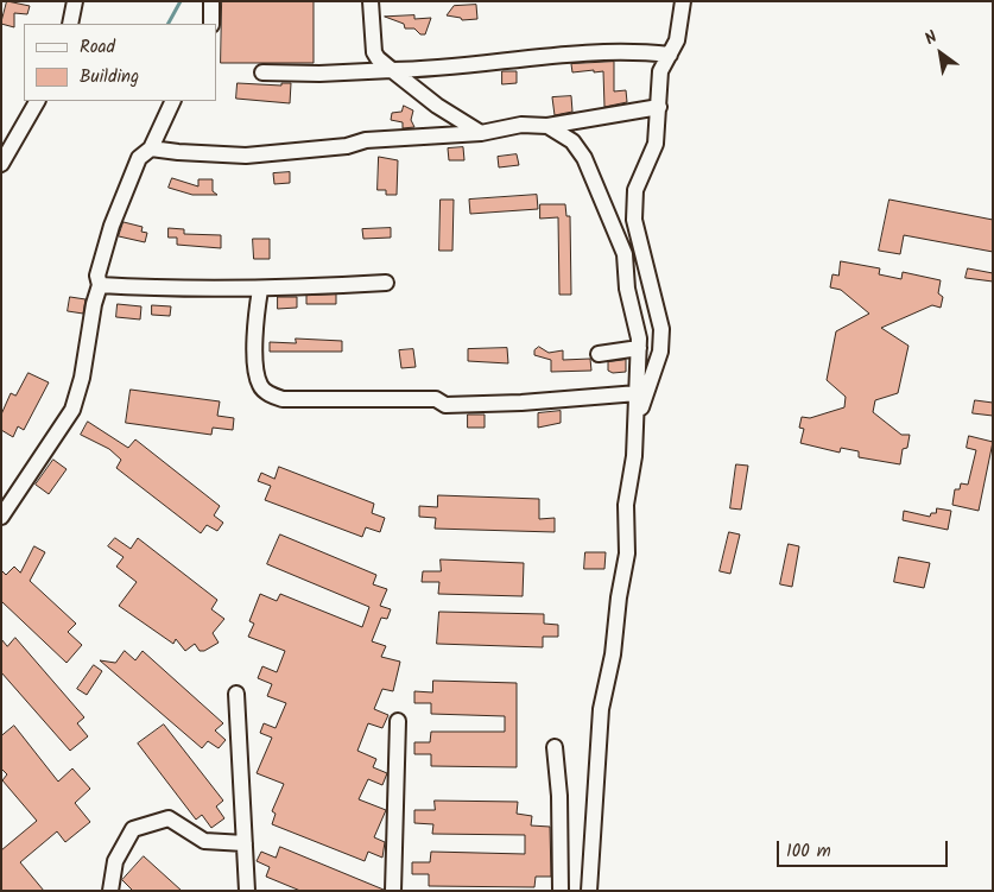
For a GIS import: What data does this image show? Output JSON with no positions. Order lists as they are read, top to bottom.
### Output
{
  "legend": ["Road", "Building"],
  "scale_bar": "100 m",
  "north": "top left"
}
